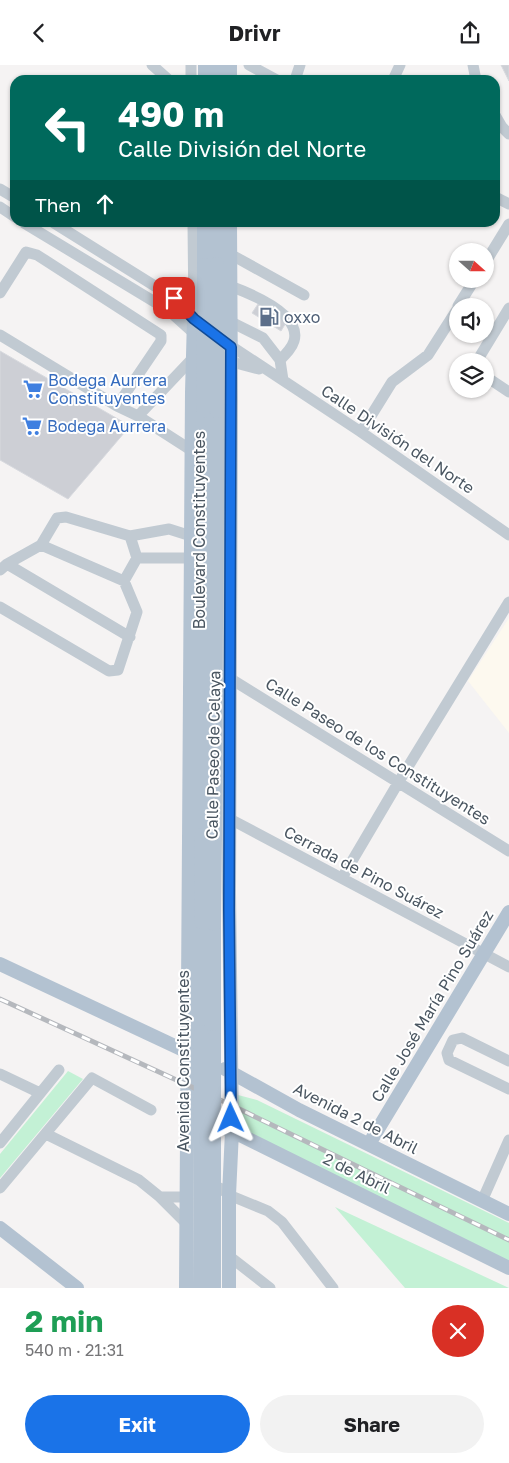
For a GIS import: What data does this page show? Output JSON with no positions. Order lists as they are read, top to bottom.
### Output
{
  "streets": {
    "main road": [
      "Boulevard Constituyentes",
      "Calle Paseo de Celaya",
      "Calle José María Pino Suárez",
      "Avenida Constituyentes",
      "Avenida 2 de Abril",
      "2 de Abril"
    ],
    "street": ["Calle División del Norte", "Calle Paseo de los Constituyentes", "Cerrada de Pino Suárez"]
  },
  "crossings": [
    ["Calle División del Norte", "Calle Paseo de Celaya"],
    ["Boulevard Constituyentes", "Calle Paseo de Celaya"],
    ["Boulevard Constituyentes", "Avenida Constituyentes"],
    ["Calle Paseo de los Constituyentes", "Calle Paseo de Celaya"],
    ["Calle Paseo de Celaya", "Cerrada de Pino Suárez"],
    ["Calle Paseo de Celaya", "Avenida Constituyentes"],
    ["Calle Paseo de Celaya", "Avenida 2 de Abril"],
    ["Calle Paseo de Celaya", "2 de Abril"],
    ["Cerrada de Pino Suárez", "Calle José María Pino Suárez"],
    ["Calle José María Pino Suárez", "Avenida 2 de Abril"]
  ],
  "places": {
    "fuel station": ["oxxo"],
    "supermarket": ["Bodega Aurrera Constituyentes", "Bodega Aurrera"]
  },
  "north": "right",
  "page": {
    "header": "Drivr",
    "turn": ["490 m", "Calle División del Norte"],
    "then": "Then",
    "heading": ["2 min", "540 m · 21:31"],
    "buttons": ["Exit", "Share"]
  }
}
